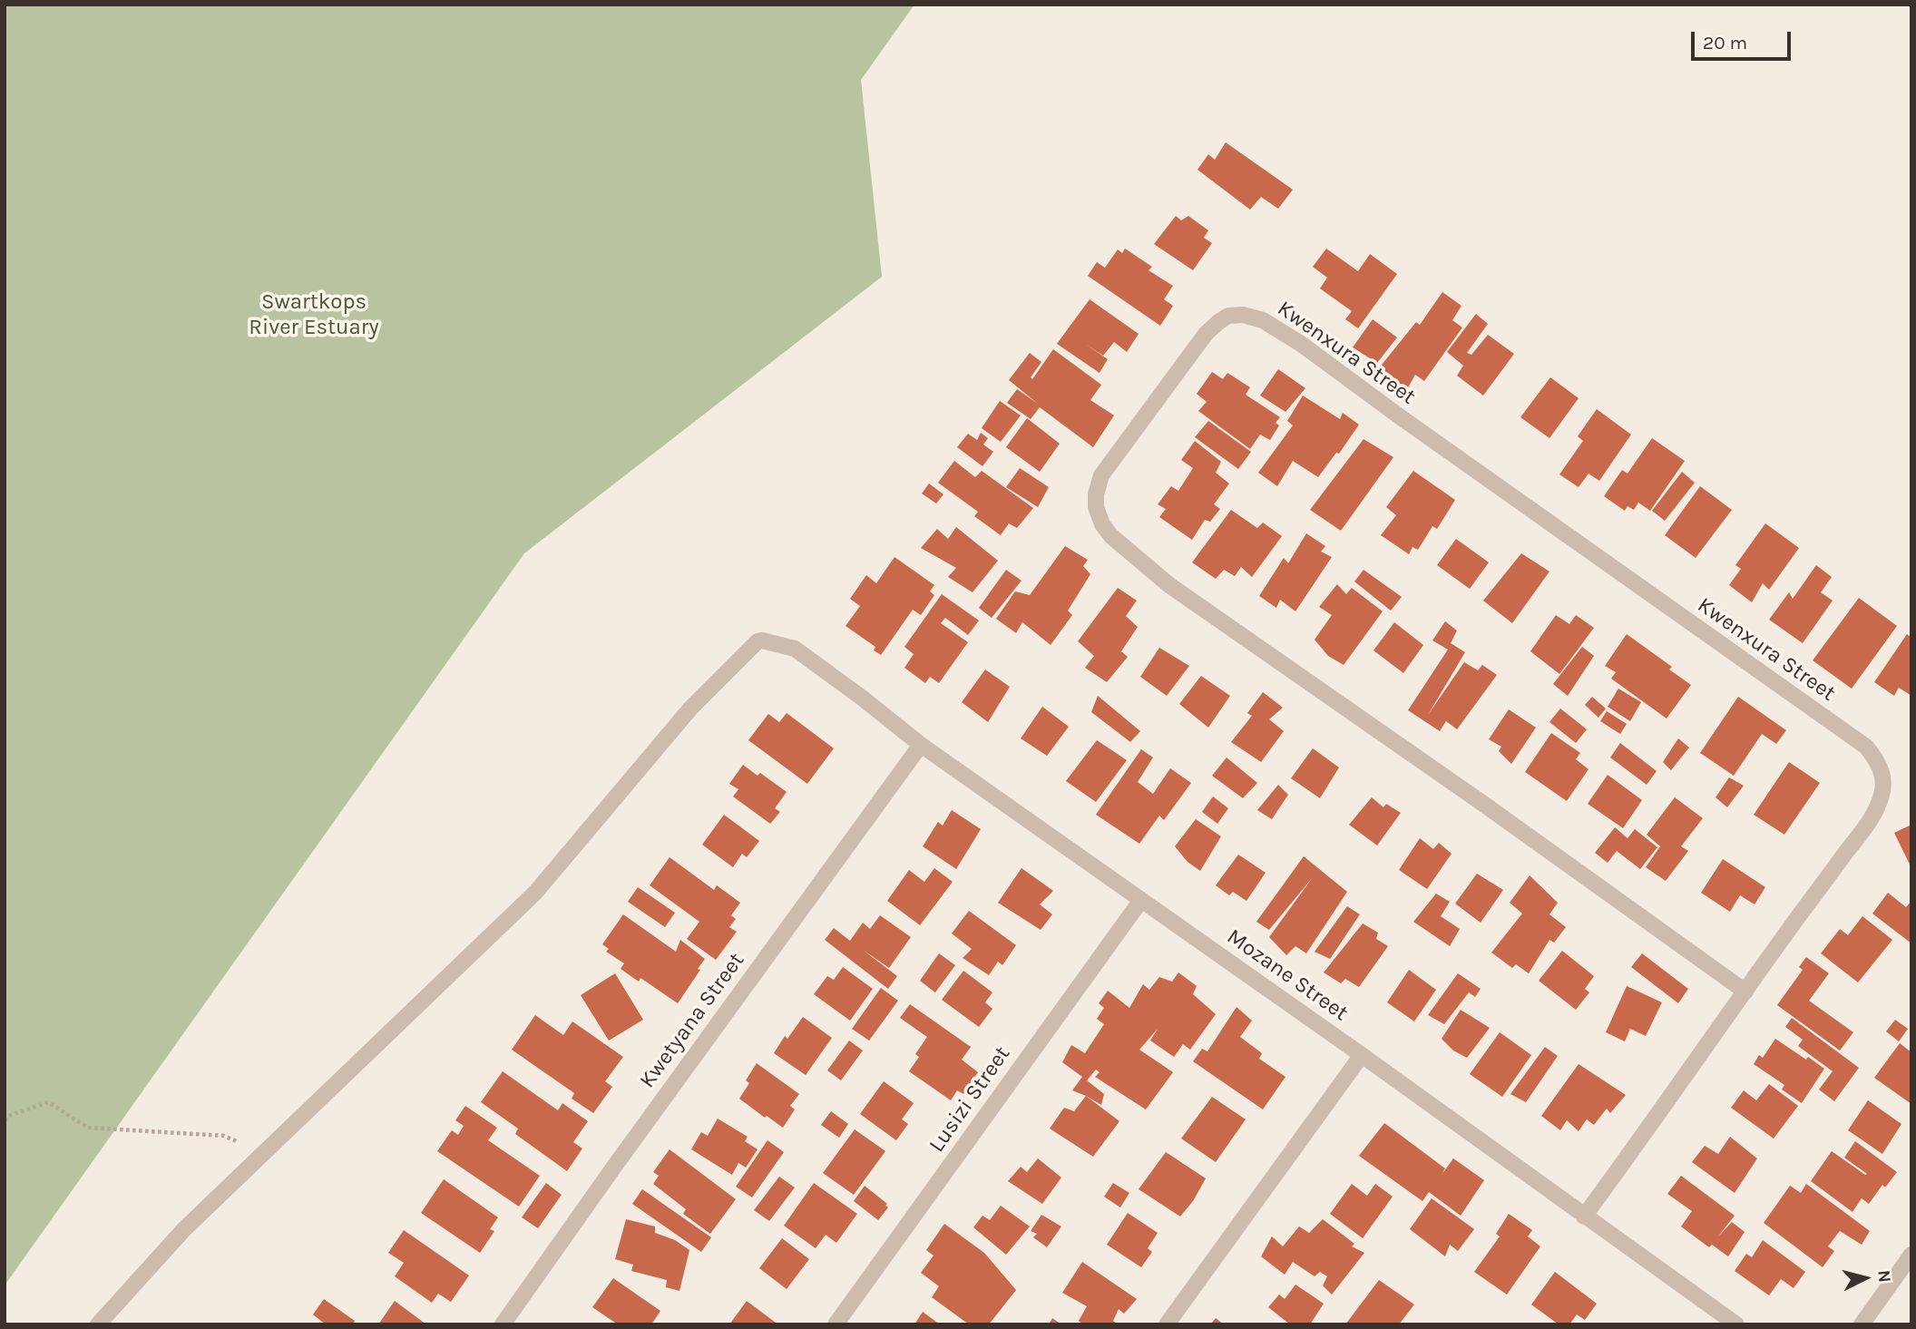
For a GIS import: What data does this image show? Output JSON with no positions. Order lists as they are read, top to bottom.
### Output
{
  "streets": {
    "street": [
      "Kwenxura Street",
      "Mozane Street",
      "Kwetyana Street",
      "Lusizi Street"
    ]
  },
  "crossings": [
    ["Kwenxura Street", "Mozane Street"],
    ["Mozane Street", "Kwetyana Street"],
    ["Mozane Street", "Lusizi Street"]
  ],
  "parks": ["Swartkops River Estuary"],
  "scale_bar": "20 m",
  "north": "right"
}
